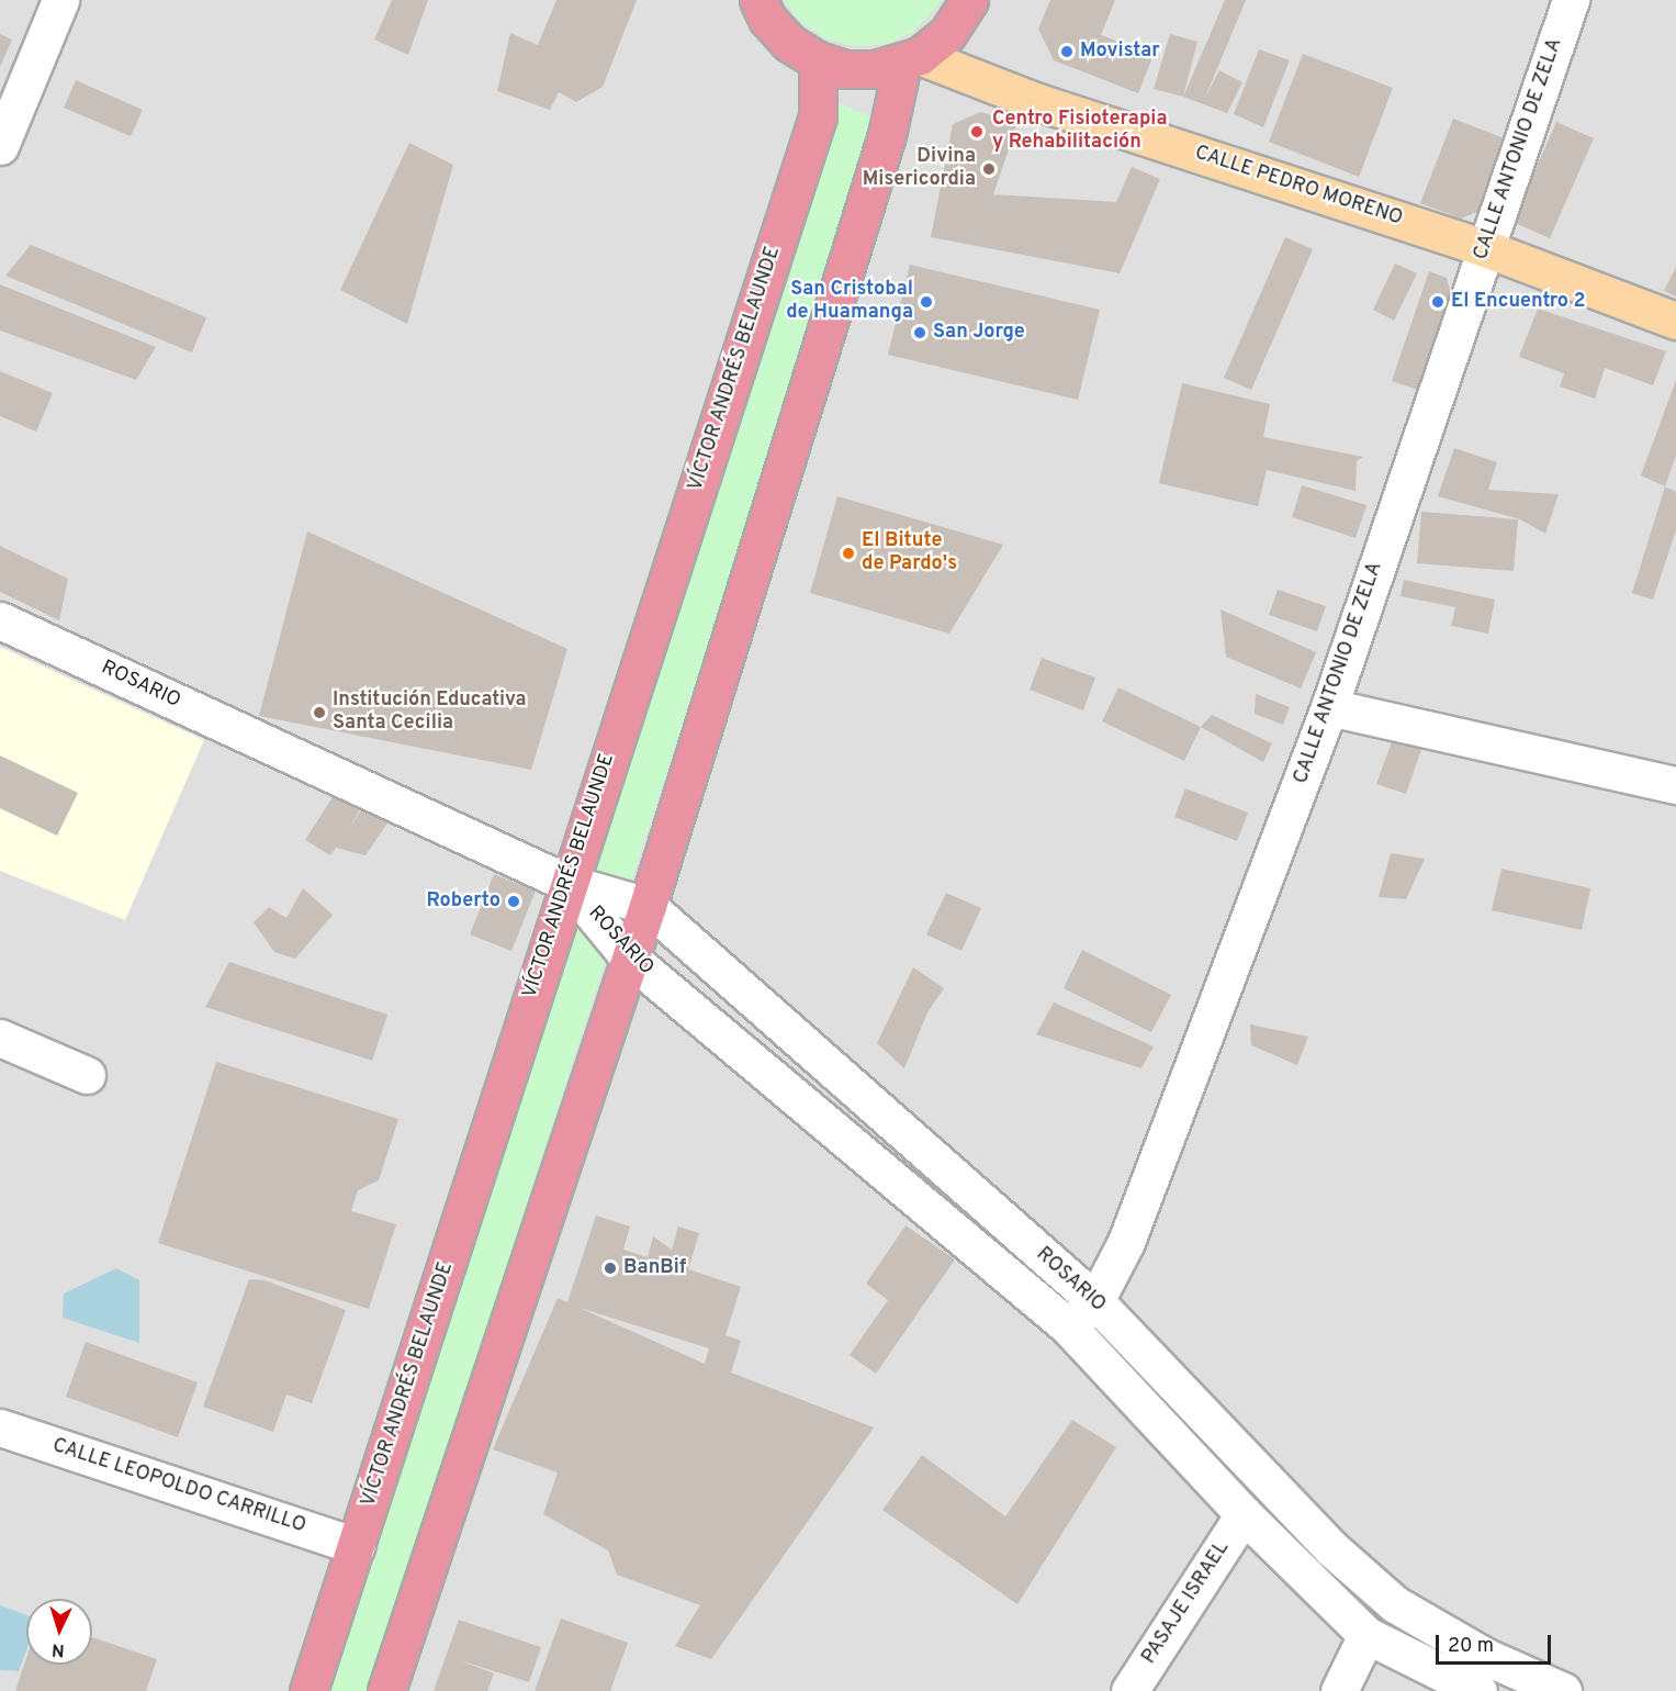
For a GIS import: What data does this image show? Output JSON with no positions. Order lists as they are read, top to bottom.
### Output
{
  "streets": {
    "highway": ["VÍCTOR ANDRÉS BELAUNDE"],
    "main road": ["CALLE PEDRO MORENO"],
    "street": [
      "CALLE ANTONIO DE ZELA",
      "ROSARIO",
      "CALLE LEOPOLDO CARRILLO",
      "PASAJE ISRAEL"
    ]
  },
  "crossings": [
    ["CALLE ANTONIO DE ZELA", "CALLE PEDRO MORENO"],
    ["CALLE ANTONIO DE ZELA", "ROSARIO"],
    ["VÍCTOR ANDRÉS BELAUNDE", "ROSARIO"],
    ["VÍCTOR ANDRÉS BELAUNDE", "CALLE LEOPOLDO CARRILLO"],
    ["ROSARIO", "PASAJE ISRAEL"]
  ],
  "places": [
    "Movistar",
    "Centro Fisioterapia y Rehabilitación",
    "Divina Misericordia",
    "San Cristobal de Huamanga",
    "El Encuentro 2",
    "San Jorge",
    "El Bitute de Pardo's",
    "Institución Educativa Santa Cecilia",
    "Roberto",
    "BanBif"
  ],
  "scale_bar": "20 m",
  "north": "bottom"
}
